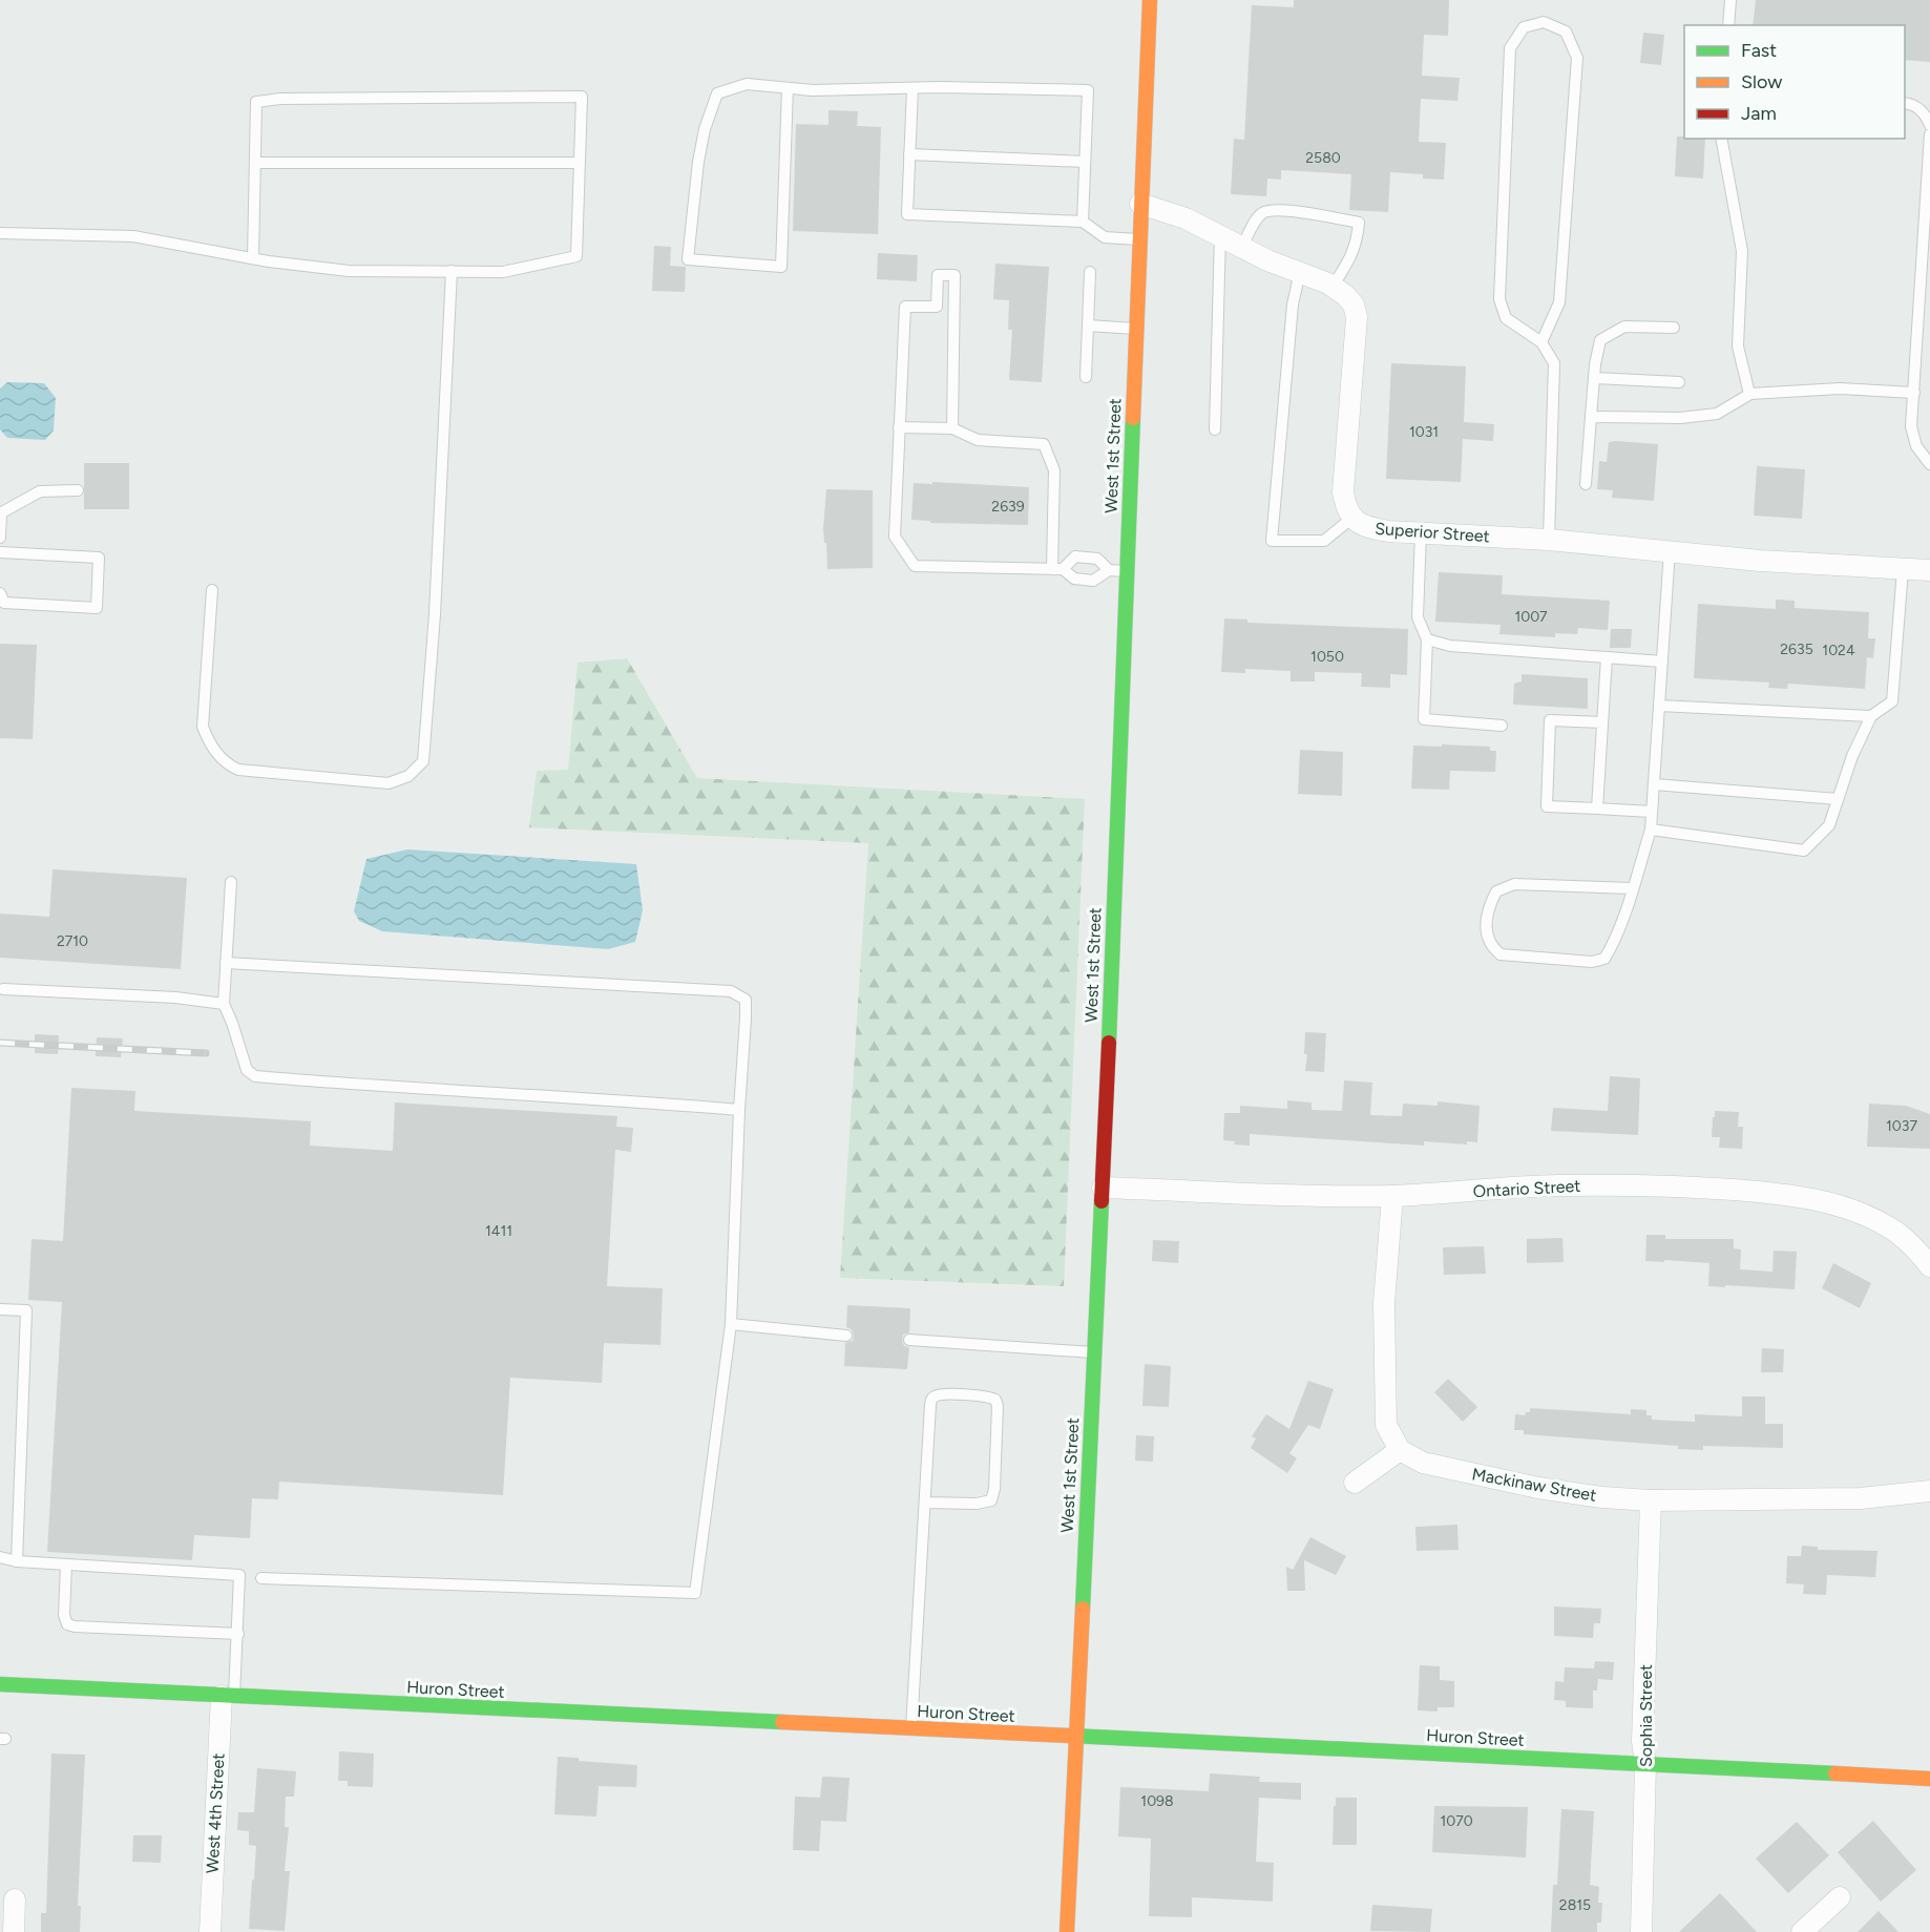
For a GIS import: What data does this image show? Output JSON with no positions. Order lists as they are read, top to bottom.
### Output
{
  "streets": {
    "street": [
      "West 1st Street",
      "Superior Street",
      "Ontario Street",
      "Mackinaw Street",
      "Huron Street",
      "Sophia Street",
      "West 4th Street"
    ]
  },
  "crossings": [
    ["West 1st Street", "Superior Street"],
    ["West 1st Street", "Ontario Street"],
    ["West 1st Street", "Huron Street"],
    ["Mackinaw Street", "Sophia Street"],
    ["Huron Street", "Sophia Street"],
    ["Huron Street", "West 4th Street"]
  ],
  "house_numbers": [
    "2580",
    "1031",
    "2639",
    "1007",
    "2635",
    "1024",
    "1050",
    "2710",
    "1037",
    "1411",
    "1098",
    "1070",
    "2815"
  ],
  "legend": ["Fast", "Slow", "Jam"]
}
